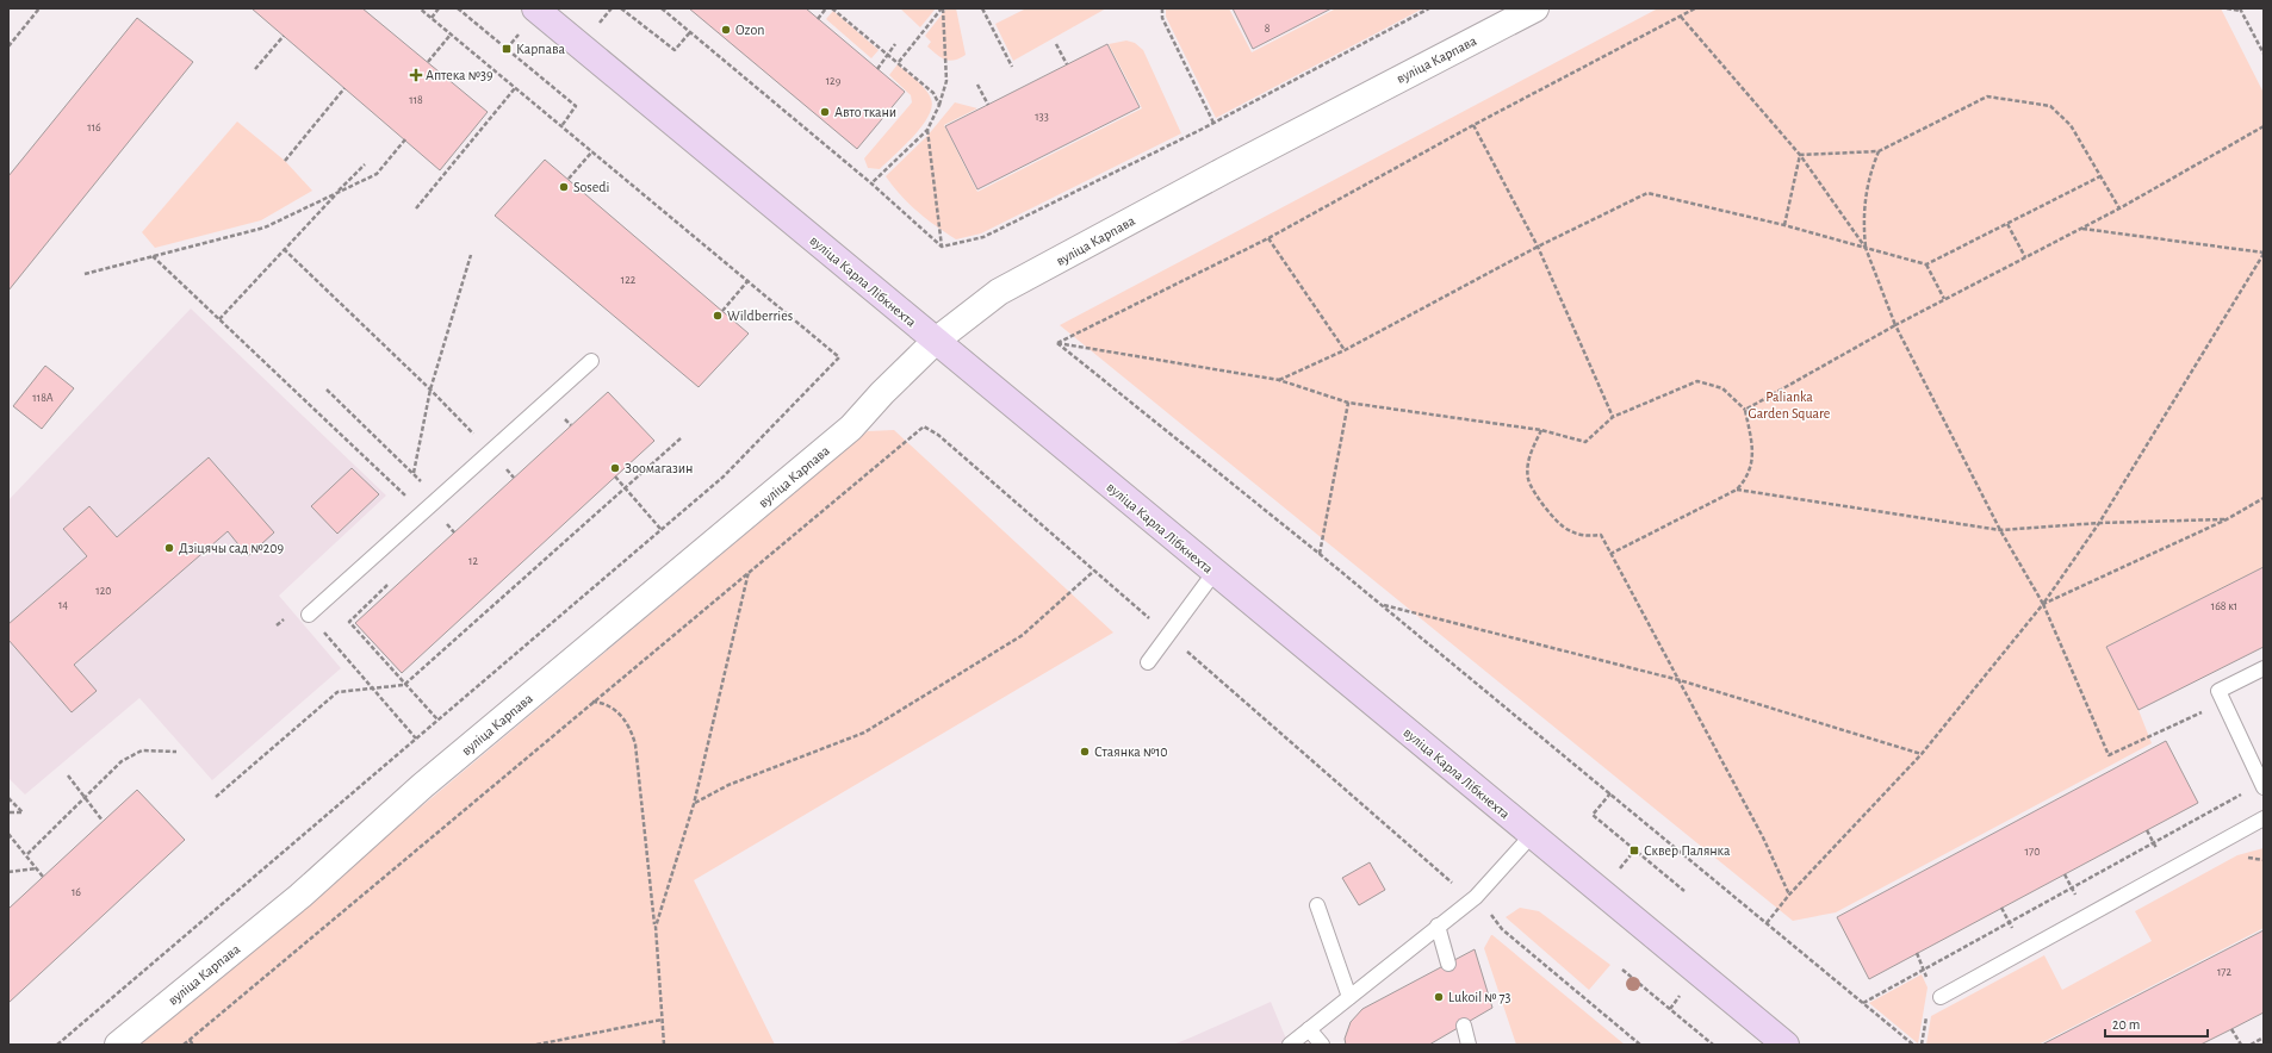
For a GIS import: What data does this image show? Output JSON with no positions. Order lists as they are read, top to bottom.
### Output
{
  "streets": {
    "main road": ["вуліца Карла Лібкнехта"],
    "street": ["вуліца Карпава"]
  },
  "crossings": [
    ["вуліца Карпава", "вуліца Карла Лібкнехта"]
  ],
  "parks": ["Palianka Garden Square"],
  "places": {
    "other": [
      "Ozon",
      "Авто ткани",
      "Sosedi",
      "Wildberries",
      "Зоомагазин",
      "Дзіцячы сад №209",
      "Стаянка №10",
      "Lukoil № 73"
    ],
    "transit": ["Карпава", "Сквер Палянка"],
    "health": ["Аптека №39"]
  },
  "house_numbers": [
    "8",
    "129",
    "118",
    "133",
    "116",
    "122",
    "118А",
    "12",
    "120",
    "14",
    "168 к1",
    "170",
    "16",
    "172"
  ],
  "scale_bar": "20 m"
}
